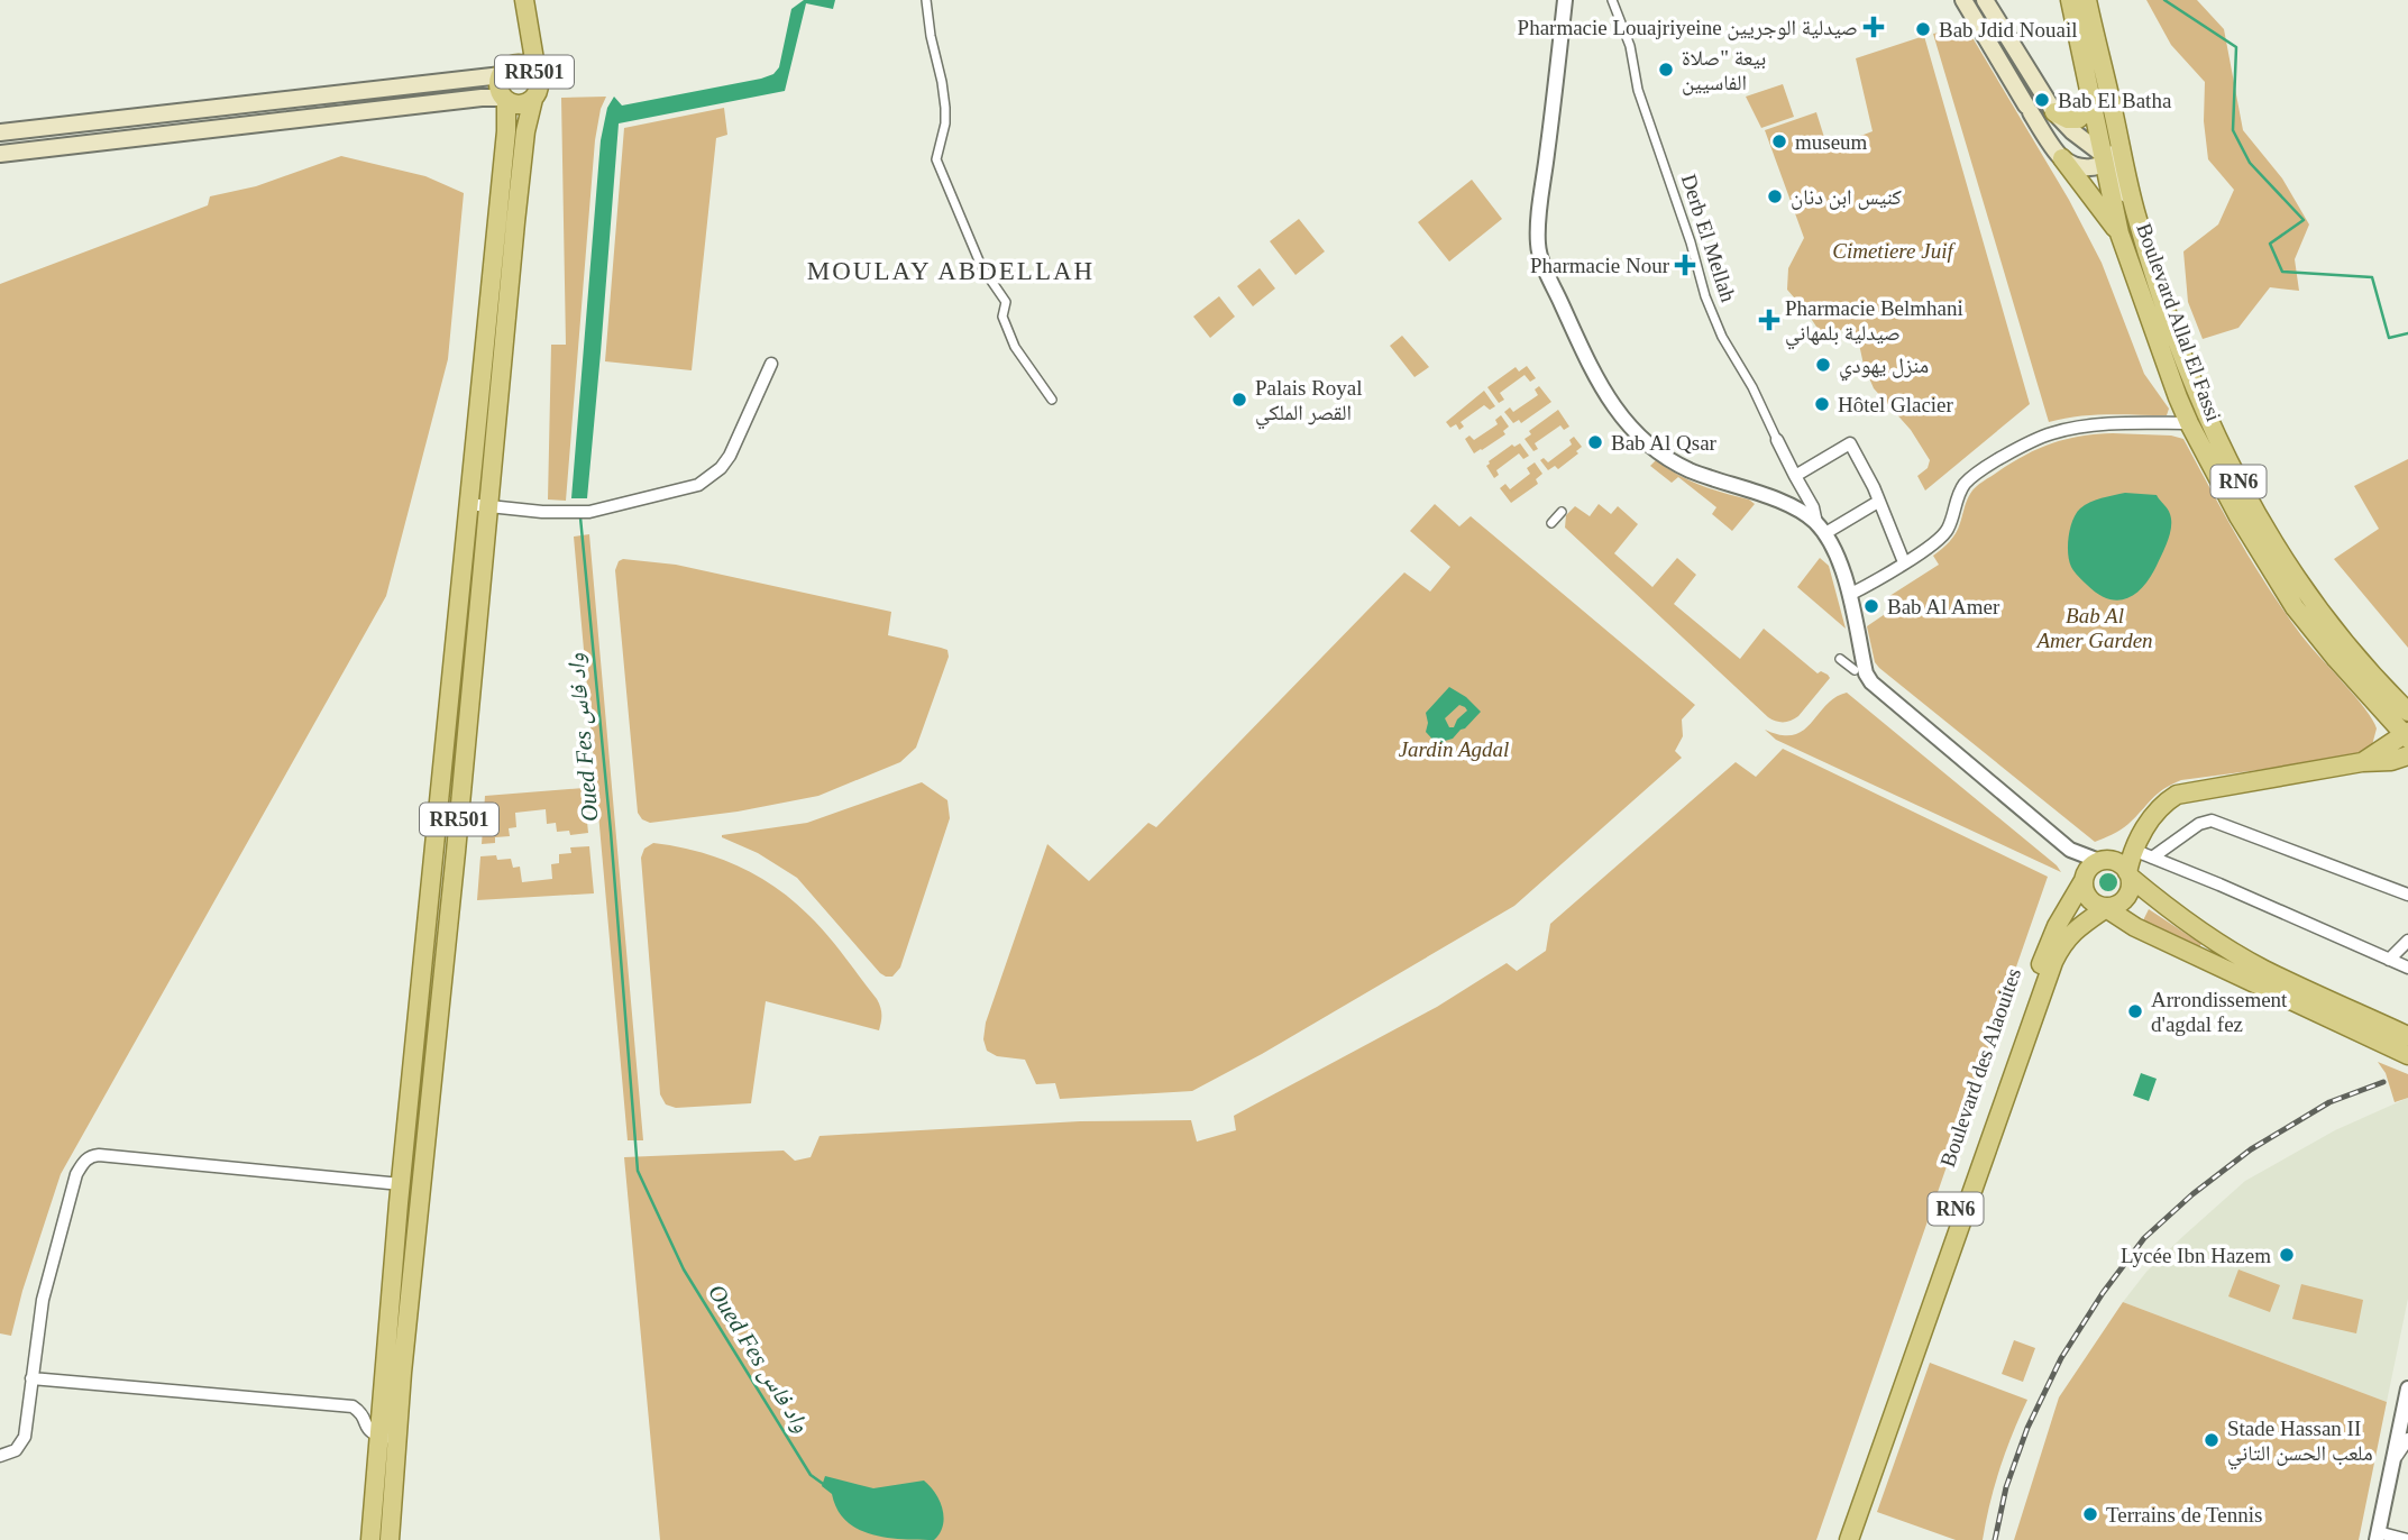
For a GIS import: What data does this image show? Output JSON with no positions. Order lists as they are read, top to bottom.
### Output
{
  "streets": {
    "main road": [
      "RR501",
      "Boulevard Allal El Fassi",
      "RN6",
      "Boulevard des Alaouites"
    ],
    "street": ["Derb El Mellah"]
  },
  "crossings": [
    ["Boulevard Allal El Fassi", "RN6"],
    ["RN6", "Boulevard des Alaouites"]
  ],
  "districts": ["MOULAY ABDELLAH"],
  "water": ["Oued Fes واد فاس"],
  "parks": ["Cimetiere Juif", "Bab Al Amer Garden", "Jardin Agdal"],
  "places": {
    "health": ["Pharmacie Louajriyeine صيدلية الوجريين", "Pharmacie Nour", "Pharmacie Belmhani صيدلية بلمهاني"],
    "other": [
      "Bab Jdid Nouail",
      "بيعة \"صلاة الفاسيين",
      "Bab El Batha",
      "museum",
      "كنيس ابن دنان",
      "منزل يهودي",
      "Palais Royal القصر الملكي",
      "Hôtel Glacier",
      "Bab Al Qsar",
      "Bab Al Amer",
      "Arrondissement d'agdal fez",
      "Lycée Ibn Hazem",
      "Stade Hassan II ملعب الحسن التاني",
      "Terrains de Tennis"
    ]
  }
}
